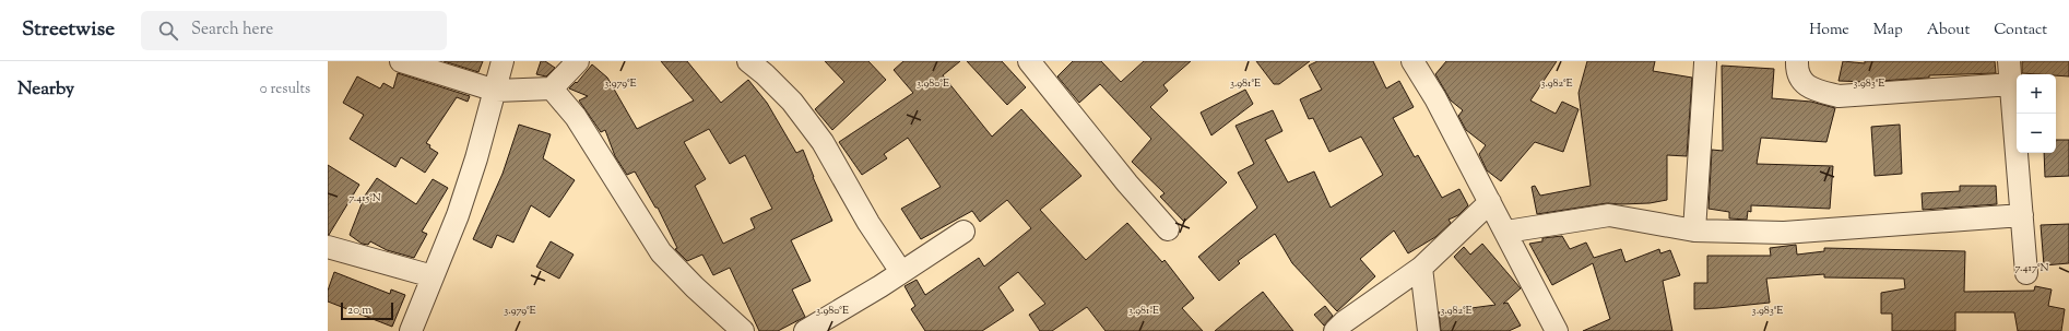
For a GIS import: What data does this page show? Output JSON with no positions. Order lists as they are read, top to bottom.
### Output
{
  "scale_bar": "20 m",
  "page": {
    "header": "Streetwise",
    "search": "Search here",
    "nav": [
      "Home",
      "Map",
      "About",
      "Contact"
    ],
    "heading": ["Nearby", "0 results"],
    "map_buttons": ["+", "−"],
    "scale": "20 m"
  },
  "coordinates": [
    "3.983°E",
    "3.979°E",
    "3.980°E",
    "3.981°E",
    "3.982°E",
    "7.415°N",
    "7.417°N"
  ]
}
